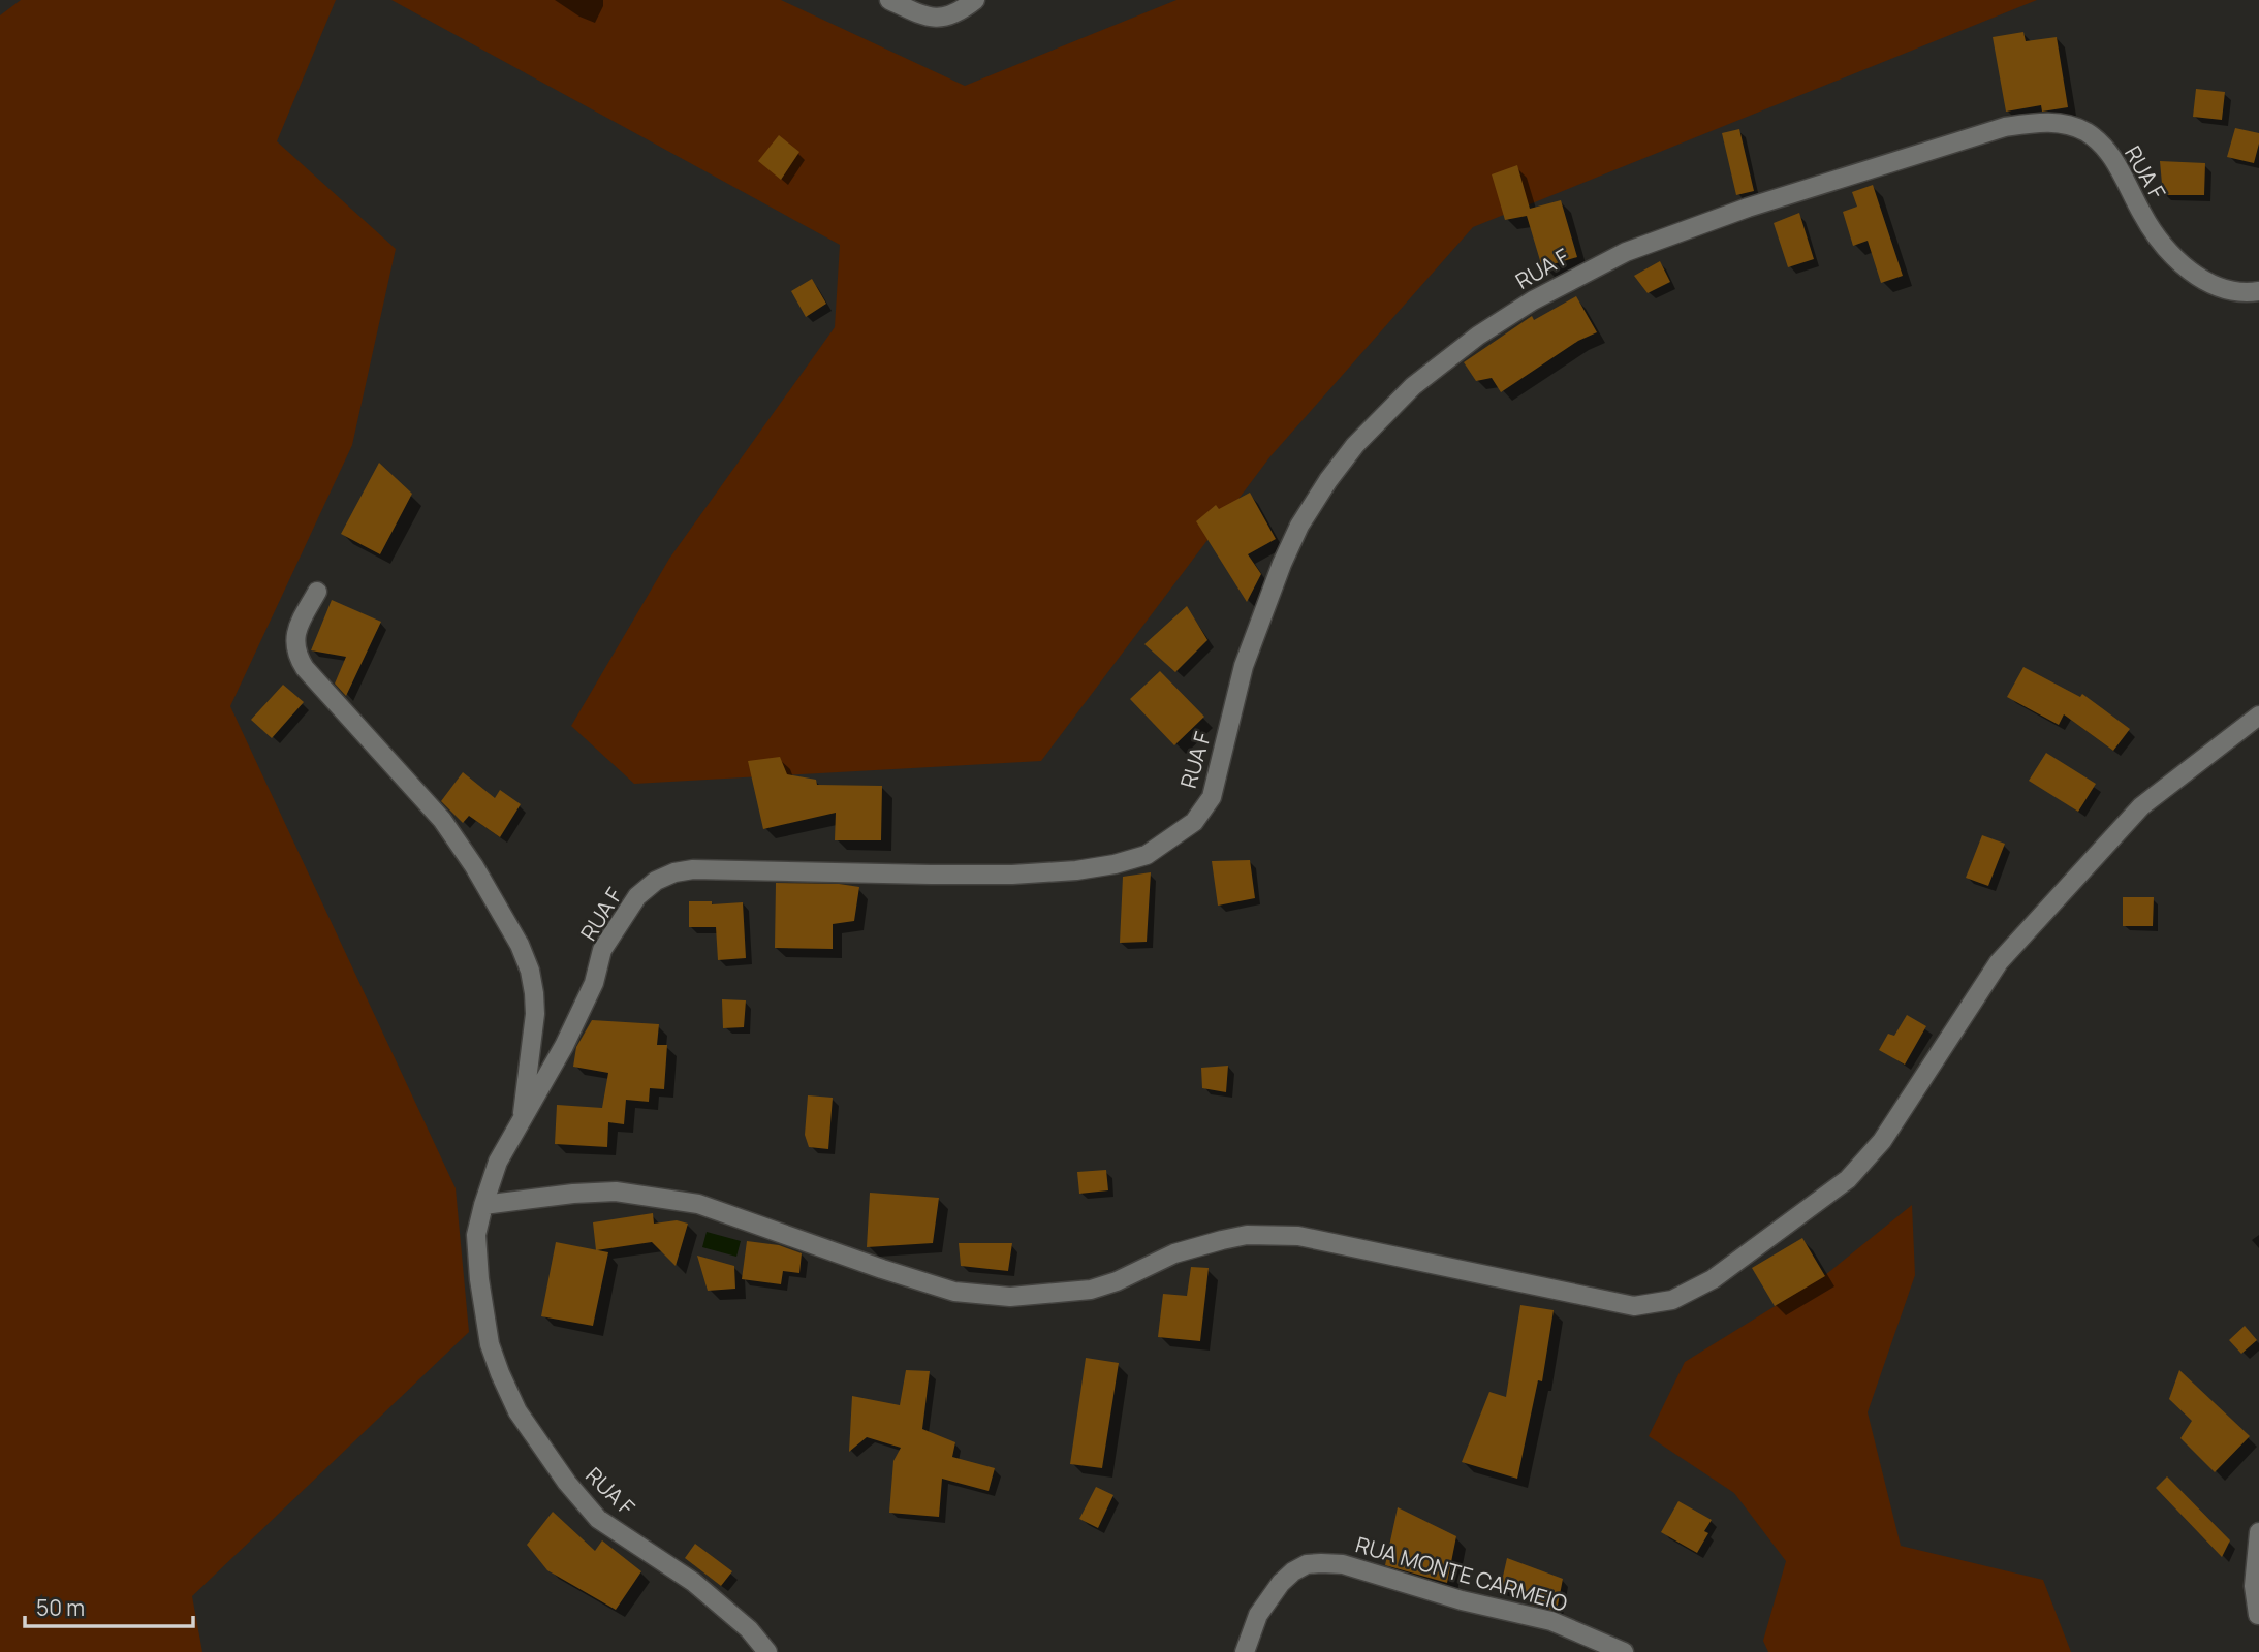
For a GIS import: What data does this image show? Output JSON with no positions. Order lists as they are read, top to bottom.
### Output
{
  "streets": {
    "street": ["RUA F", "RUA MONTE CARMEIO"]
  },
  "scale_bar": "50 m"
}
